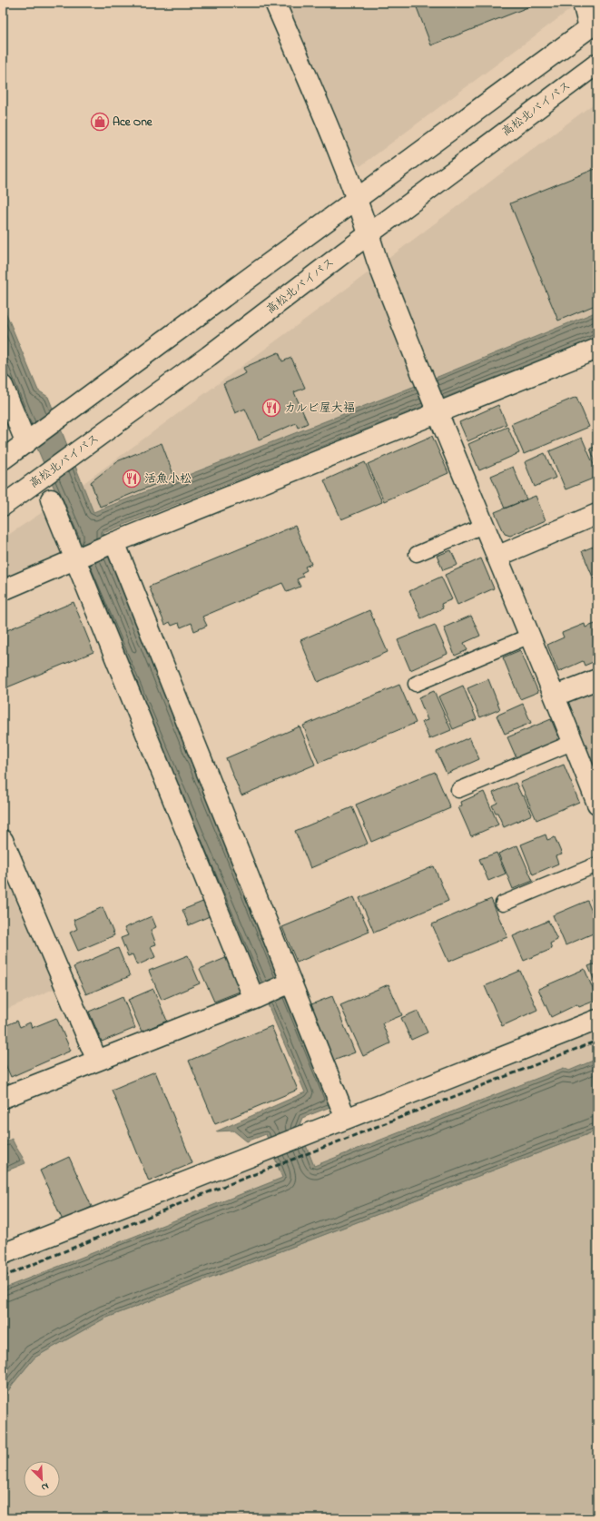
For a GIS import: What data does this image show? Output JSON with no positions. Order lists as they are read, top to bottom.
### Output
{
  "streets": {
    "main road": ["高松北バイパス"]
  },
  "places": {
    "shop": ["Ace One"],
    "restaurant": ["カルビ屋大福", "活魚小松"]
  },
  "north": "bottom right"
}
